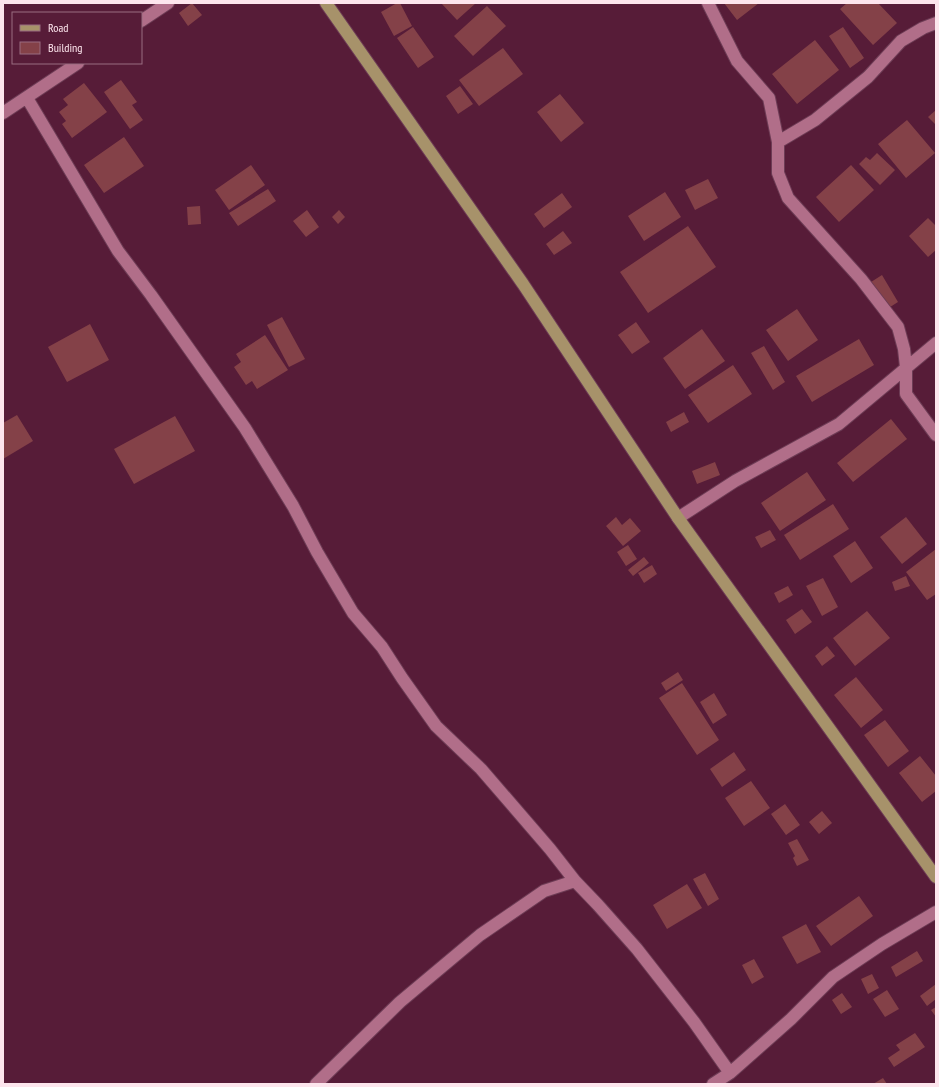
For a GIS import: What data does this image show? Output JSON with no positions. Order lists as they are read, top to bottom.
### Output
{
  "legend": ["Road", "Building"]
}
